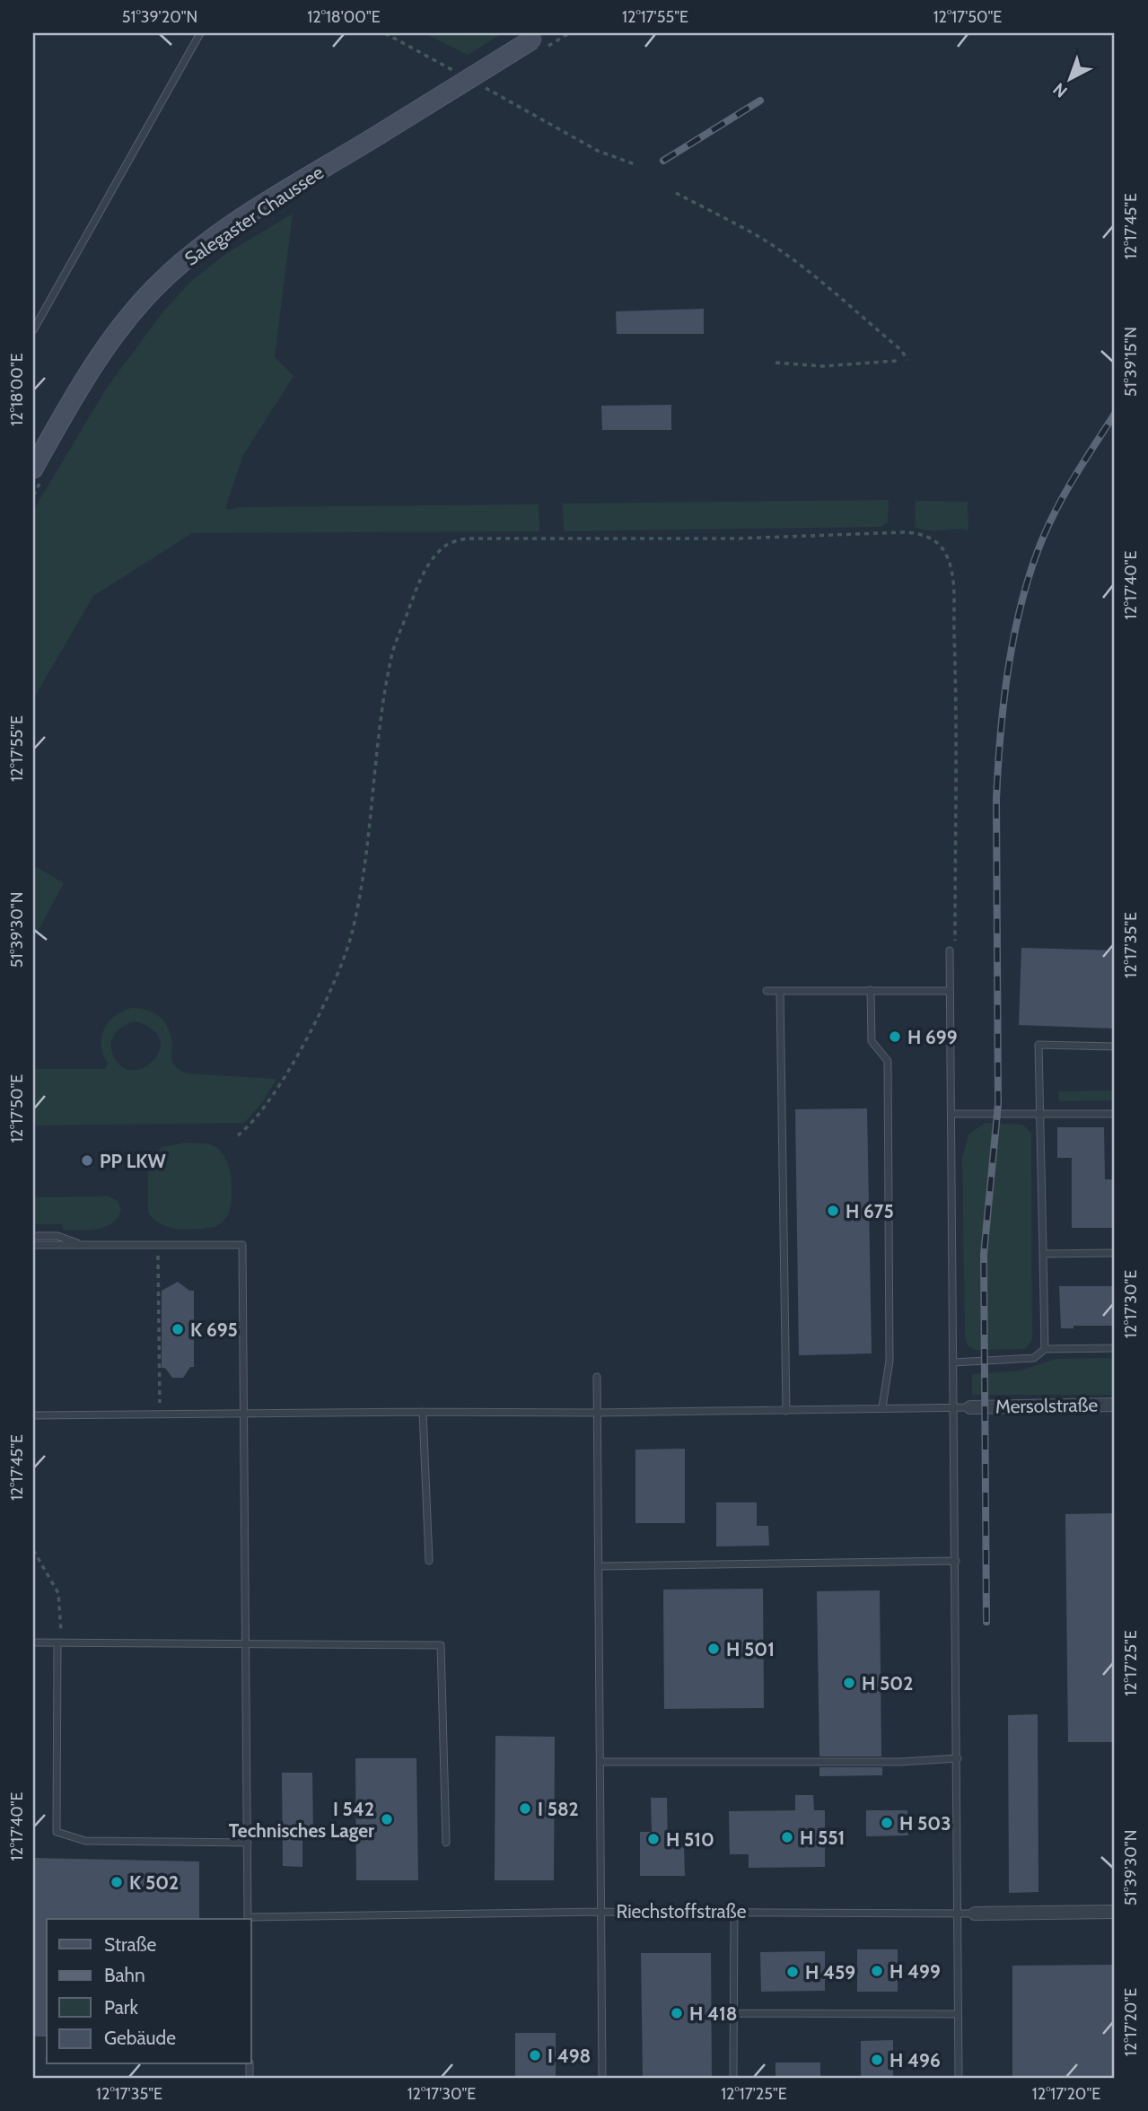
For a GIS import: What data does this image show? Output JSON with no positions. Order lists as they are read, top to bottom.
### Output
{
  "streets": {
    "main road": ["Salegaster Chaussee"],
    "street": ["Mersolstraße", "Riechstoffstraße"]
  },
  "places": [
    "H 699",
    "PP LKW",
    "H 675",
    "K 695",
    "H 501",
    "H 502",
    "I 582",
    "I 542 Technisches Lager",
    "H 503",
    "H 551",
    "H 510",
    "K 502",
    "H 499",
    "H 459",
    "H 418",
    "I 498",
    "H 496"
  ],
  "legend": [
    "Straße",
    "Bahn",
    "Park",
    "Gebäude"
  ],
  "north": "bottom left",
  "coordinates": [
    "51°39'20\"N",
    "12°18'00\"E",
    "12°17'55\"E",
    "12°17'50\"E",
    "12°17'45\"E",
    "51°39'15\"N",
    "12°17'40\"E",
    "51°39'30\"N",
    "12°17'35\"E",
    "12°17'30\"E",
    "12°17'25\"E",
    "12°17'20\"E"
  ]
}
